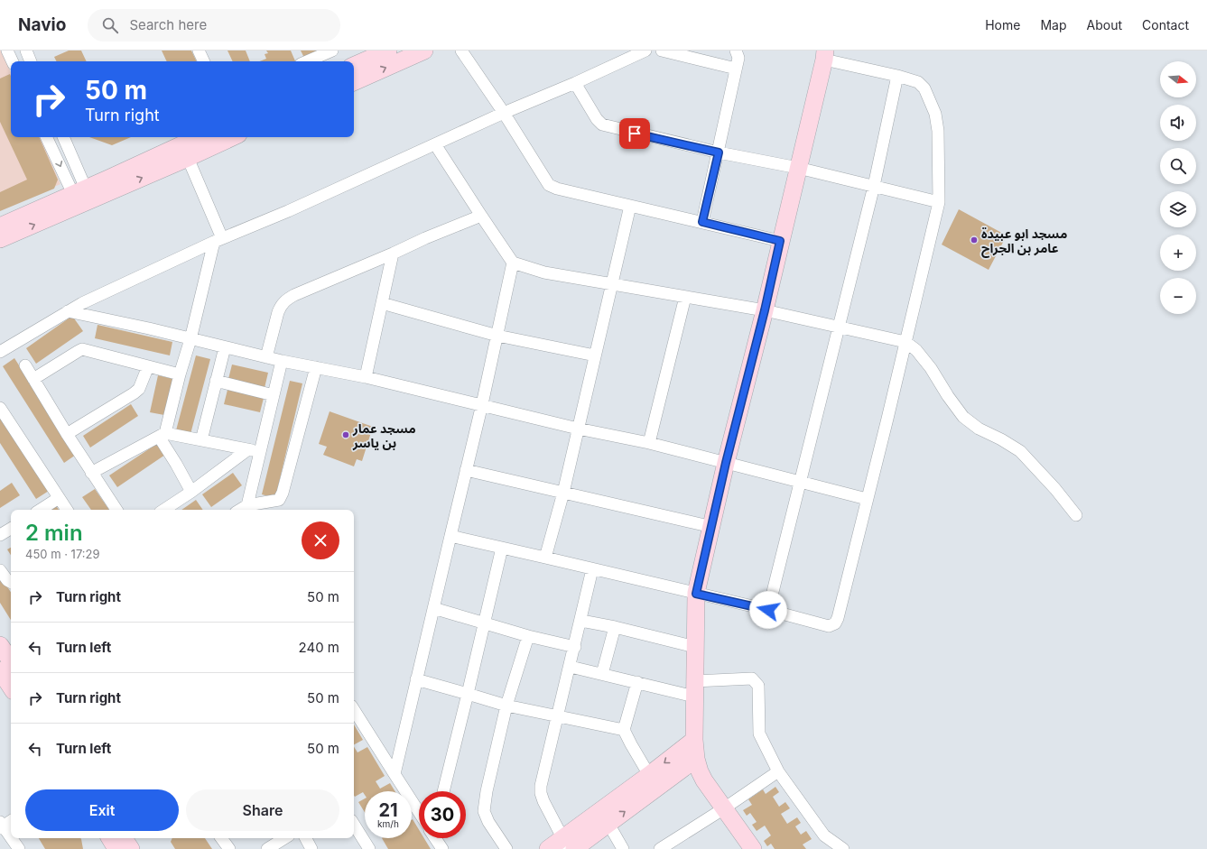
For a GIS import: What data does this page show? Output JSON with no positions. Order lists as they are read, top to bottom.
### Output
{
  "places": ["مسجد ابو عبيدة عامر بن الجراح", "مسجد عمار بن ياسر"],
  "north": "right",
  "page": {
    "header": "Navio",
    "search": "Search here",
    "nav": [
      "Home",
      "Map",
      "About",
      "Contact"
    ],
    "map_buttons": ["+", "−"],
    "turn": ["50 m", "Turn right"],
    "heading": ["2 min", "450 m · 17:29"],
    "list": [
      {
        "name": "Turn right",
        "value": "50 m"
      },
      {
        "name": "Turn left",
        "value": "240 m"
      },
      {
        "name": "Turn right",
        "value": "50 m"
      },
      {
        "name": "Turn left",
        "value": "50 m"
      }
    ],
    "buttons": ["Exit", "Share"],
    "speed": "21 km/h",
    "limit": "30"
  }
}
